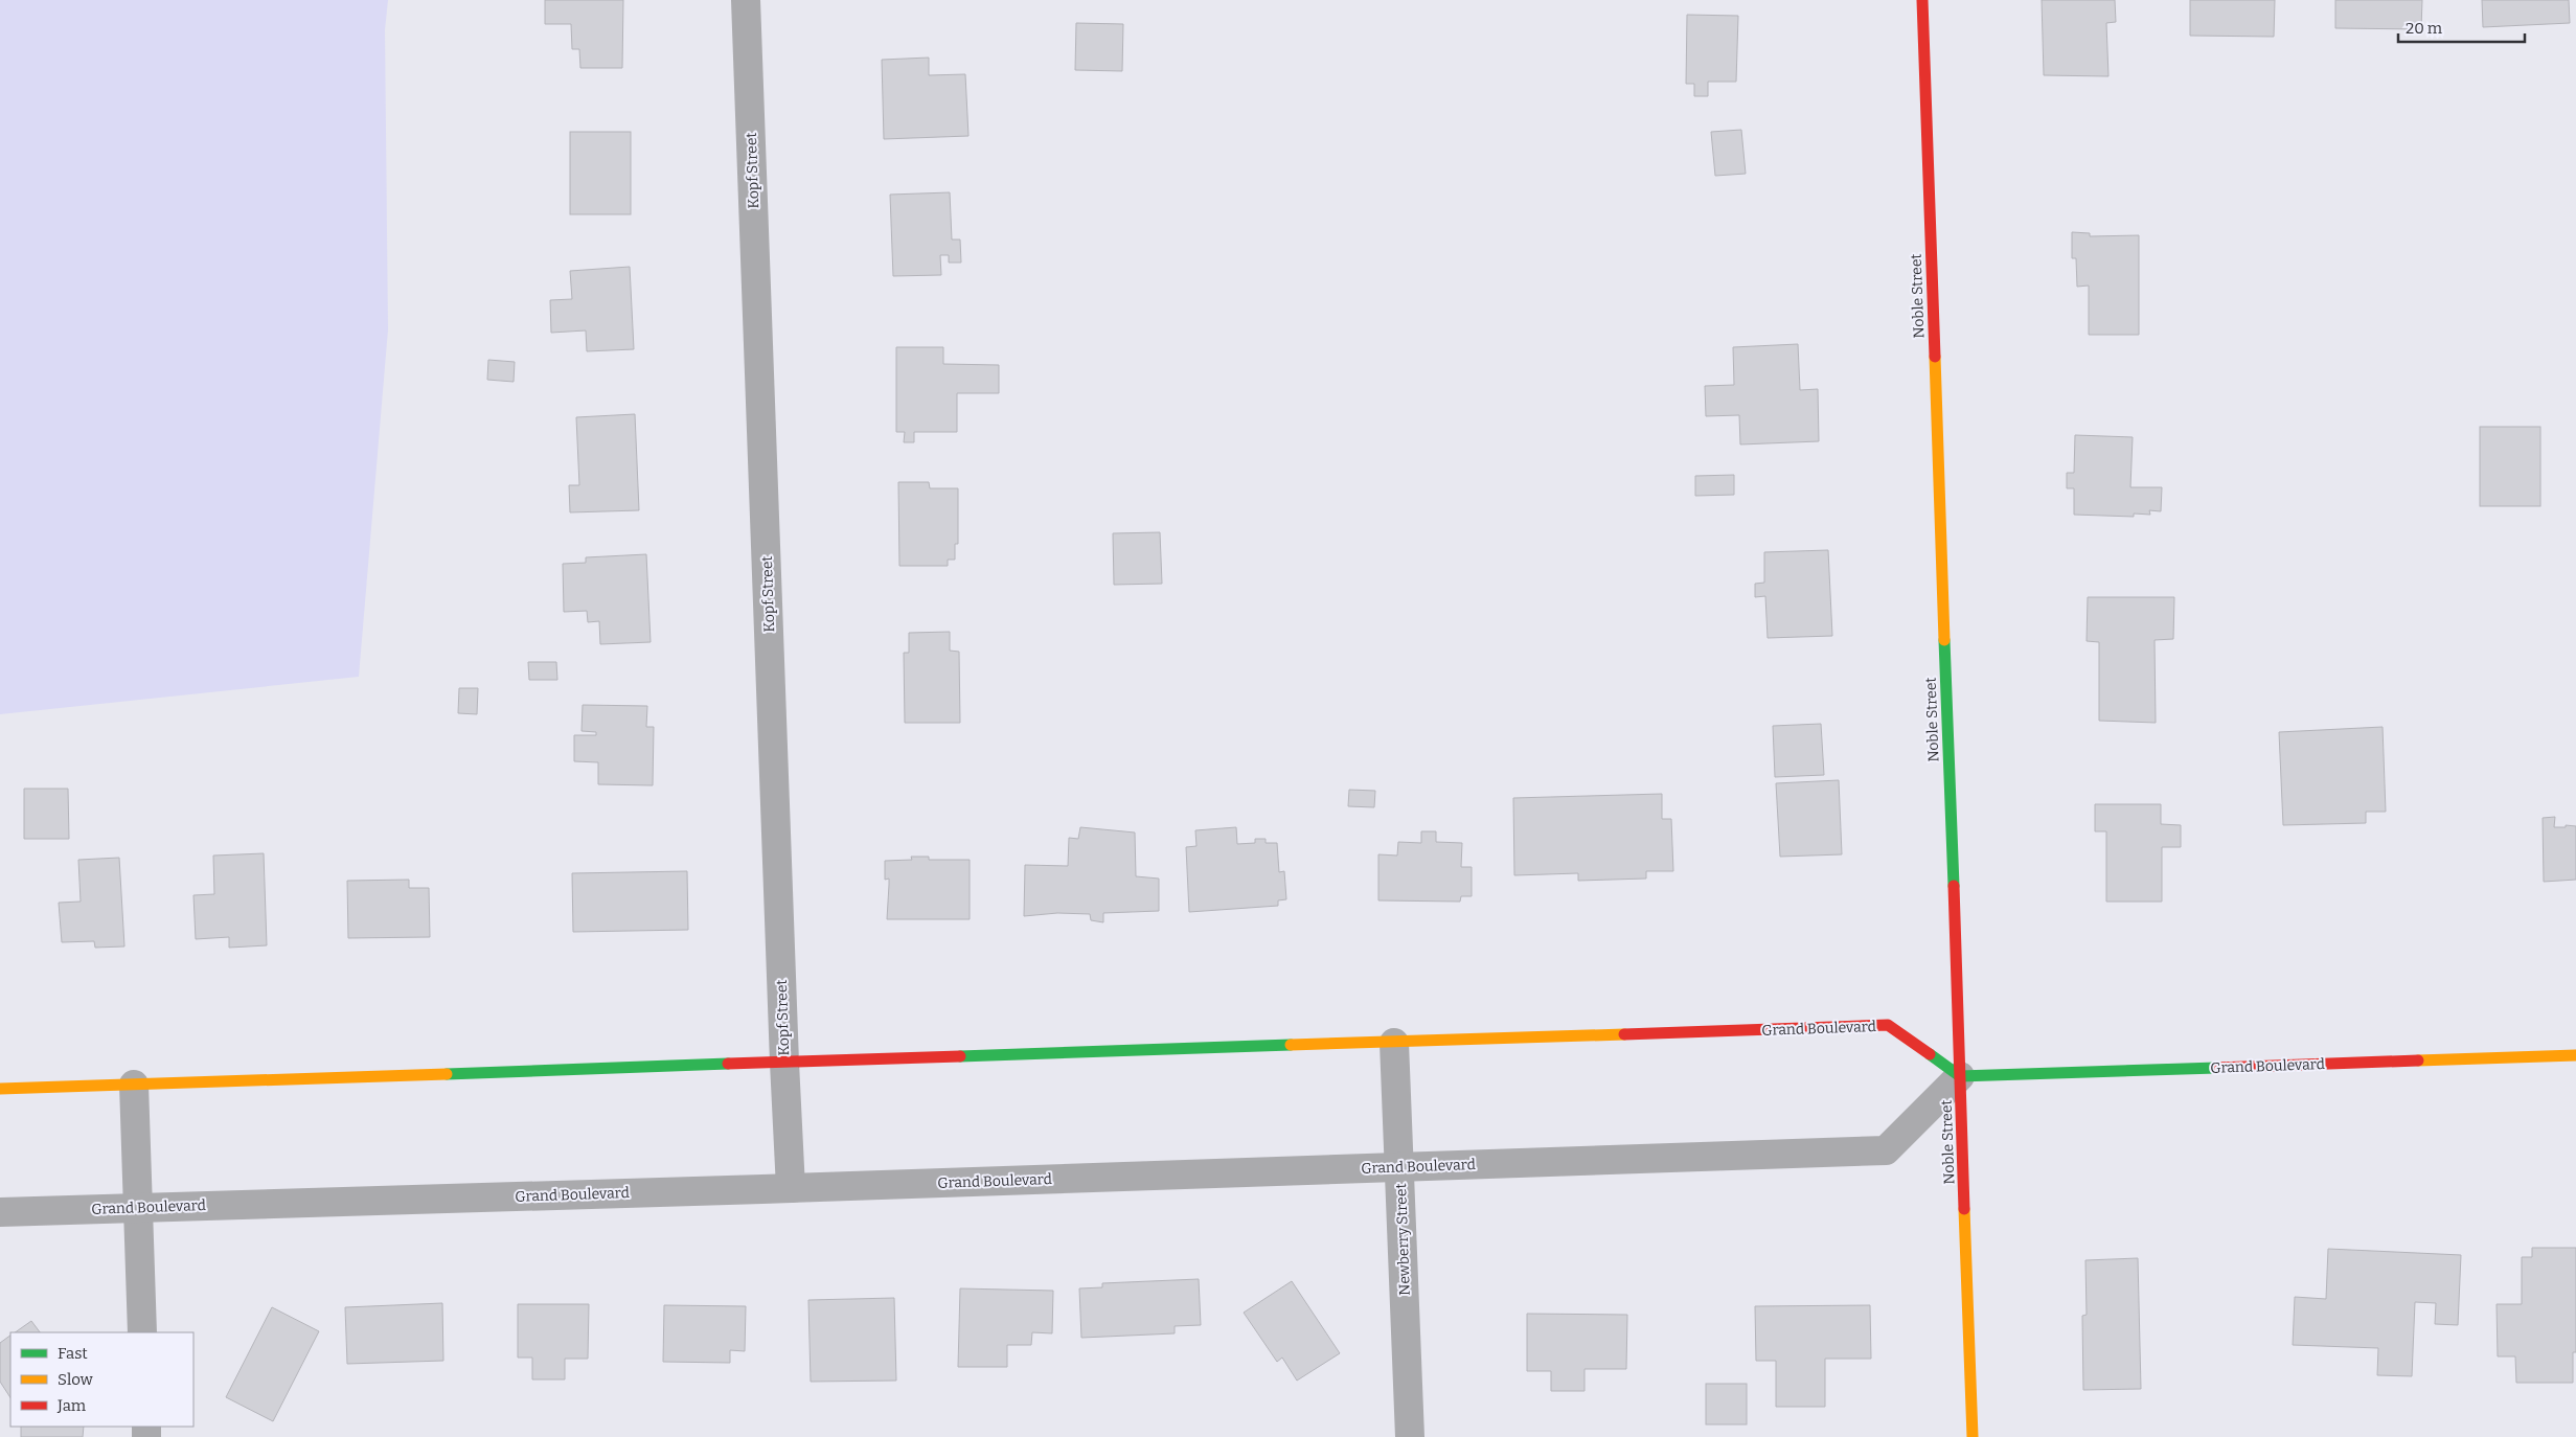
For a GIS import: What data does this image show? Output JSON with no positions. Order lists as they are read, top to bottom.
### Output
{
  "streets": {
    "street": [
      "Kopf Street",
      "Noble Street",
      "Grand Boulevard",
      "Newberry Street"
    ]
  },
  "crossings": [
    ["Kopf Street", "Grand Boulevard"],
    ["Noble Street", "Grand Boulevard"],
    ["Grand Boulevard", "Newberry Street"]
  ],
  "legend": ["Fast", "Slow", "Jam"],
  "scale_bar": "20 m"
}
